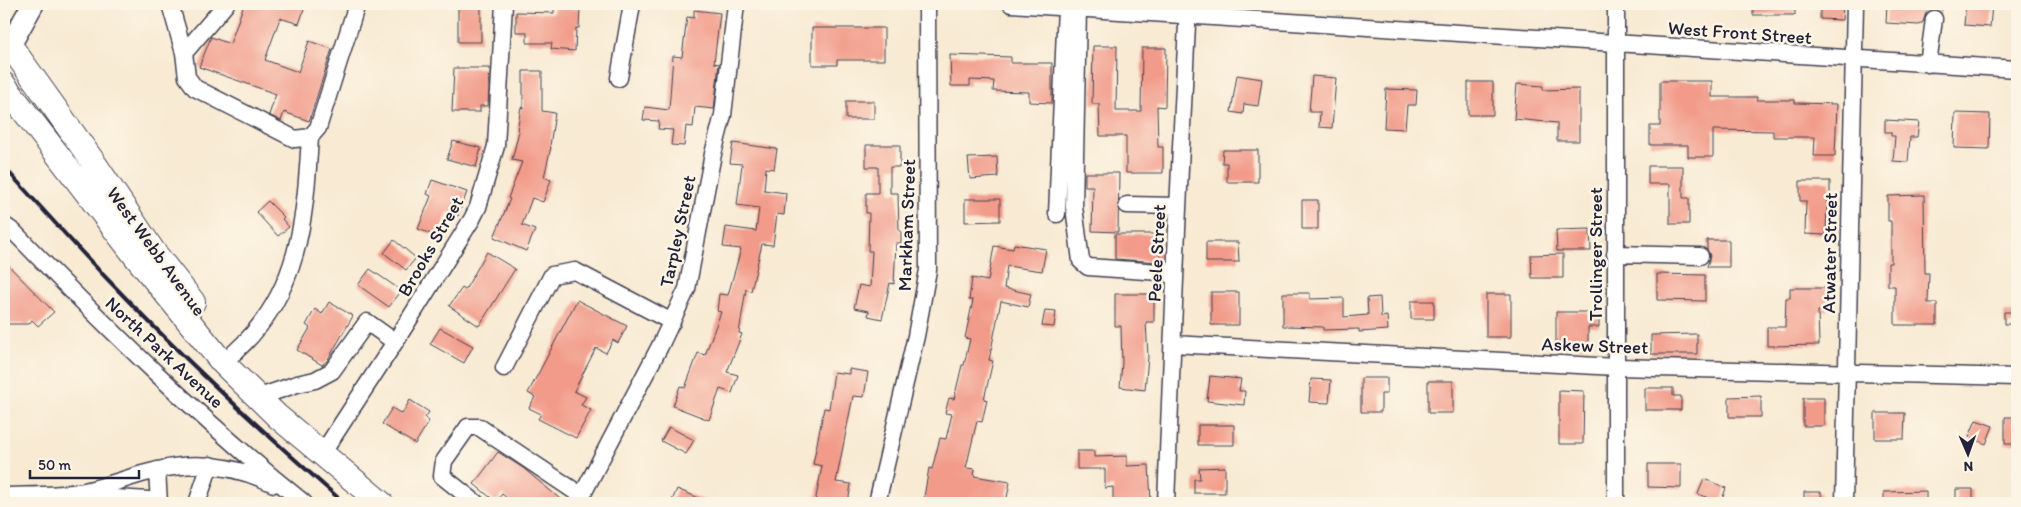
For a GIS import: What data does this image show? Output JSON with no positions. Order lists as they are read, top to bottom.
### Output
{
  "streets": {
    "highway": ["West Webb Avenue"],
    "street": [
      "West Front Street",
      "Markham Street",
      "Tarpley Street",
      "Brooks Street",
      "Peele Street",
      "Atwater Street",
      "Trollinger Street",
      "Askew Street",
      "North Park Avenue"
    ]
  },
  "crossings": [
    ["West Front Street", "Peele Street"],
    ["West Front Street", "Atwater Street"],
    ["West Front Street", "Trollinger Street"],
    ["Brooks Street", "West Webb Avenue"],
    ["Peele Street", "Askew Street"],
    ["Atwater Street", "Askew Street"],
    ["Trollinger Street", "Askew Street"]
  ],
  "scale_bar": "50 m",
  "north": "bottom"
}
